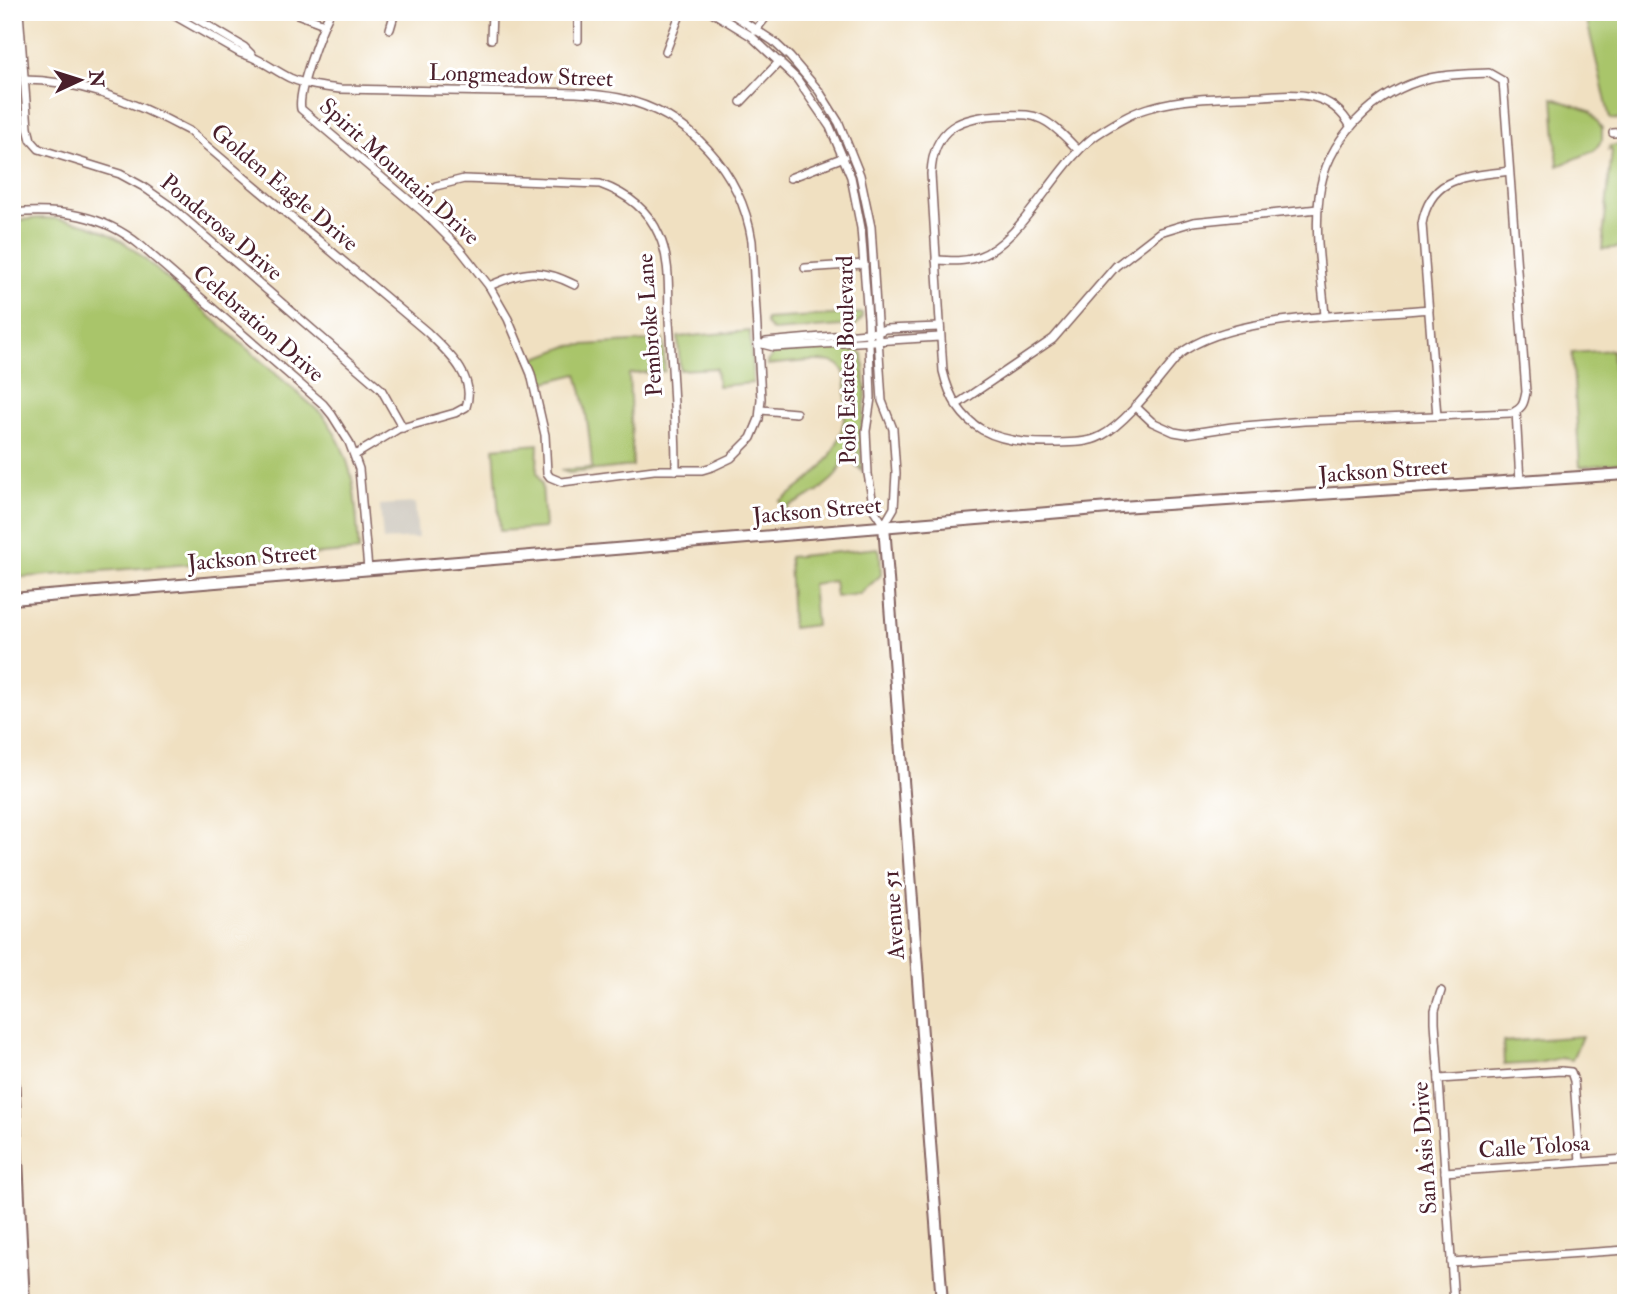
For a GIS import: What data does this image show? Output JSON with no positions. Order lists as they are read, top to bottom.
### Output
{
  "streets": {
    "main road": ["Jackson Street", "Avenue 51"],
    "street": [
      "Longmeadow Street",
      "Spirit Mountain Drive",
      "Golden Eagle Drive",
      "Ponderosa Drive",
      "Celebration Drive",
      "Pembroke Lane",
      "Polo Estates Boulevard",
      "Calle Tolosa",
      "San Asis Drive"
    ]
  },
  "crossings": [
    ["Longmeadow Street", "Spirit Mountain Drive"],
    ["Spirit Mountain Drive", "Pembroke Lane"],
    ["Golden Eagle Drive", "Ponderosa Drive"],
    ["Celebration Drive", "Jackson Street"],
    ["Polo Estates Boulevard", "Jackson Street"],
    ["Polo Estates Boulevard", "Avenue 51"],
    ["Jackson Street", "Avenue 51"],
    ["Calle Tolosa", "San Asis Drive"]
  ],
  "north": "right"
}
